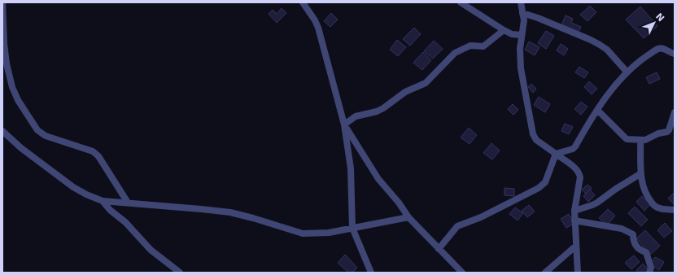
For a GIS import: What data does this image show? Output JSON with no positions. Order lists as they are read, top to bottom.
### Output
{
  "north": "top right"
}
